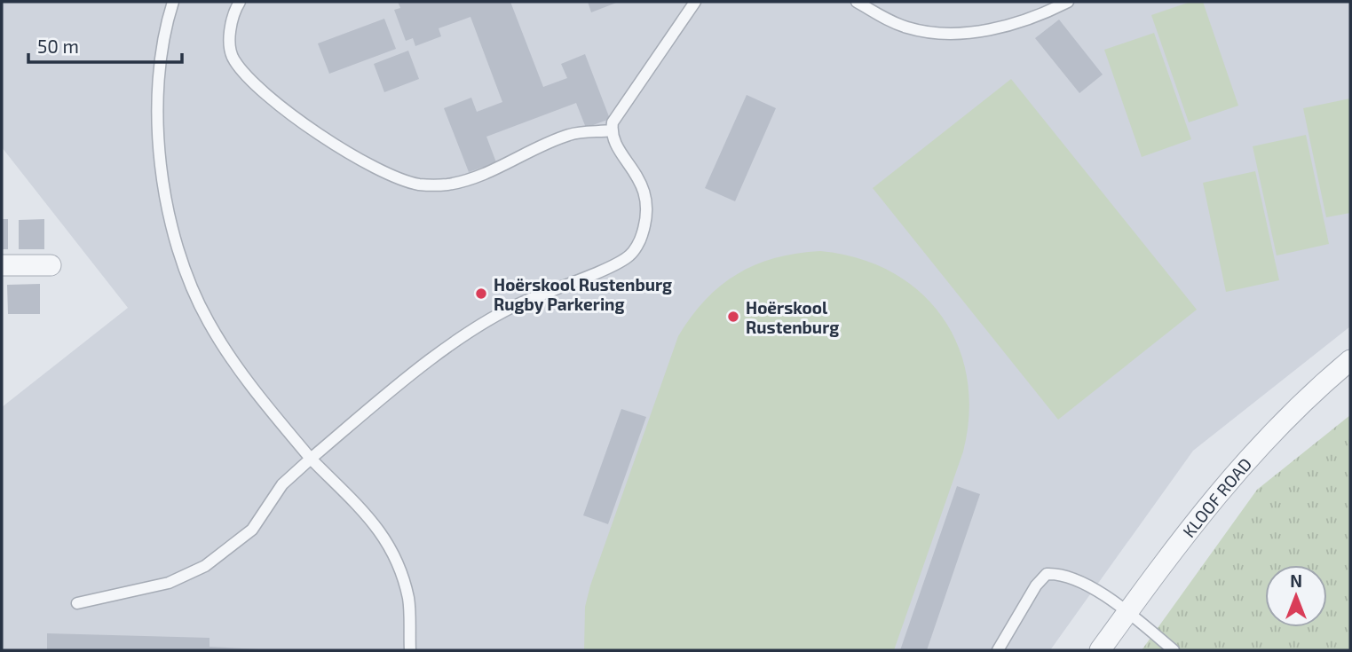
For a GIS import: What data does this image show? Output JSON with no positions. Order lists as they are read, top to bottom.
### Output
{
  "streets": {
    "street": ["KLOOF ROAD"]
  },
  "places": ["Hoërskool Rustenburg Rugby Parkering", "Hoërskool Rustenburg"],
  "scale_bar": "50 m",
  "north": "top"
}
